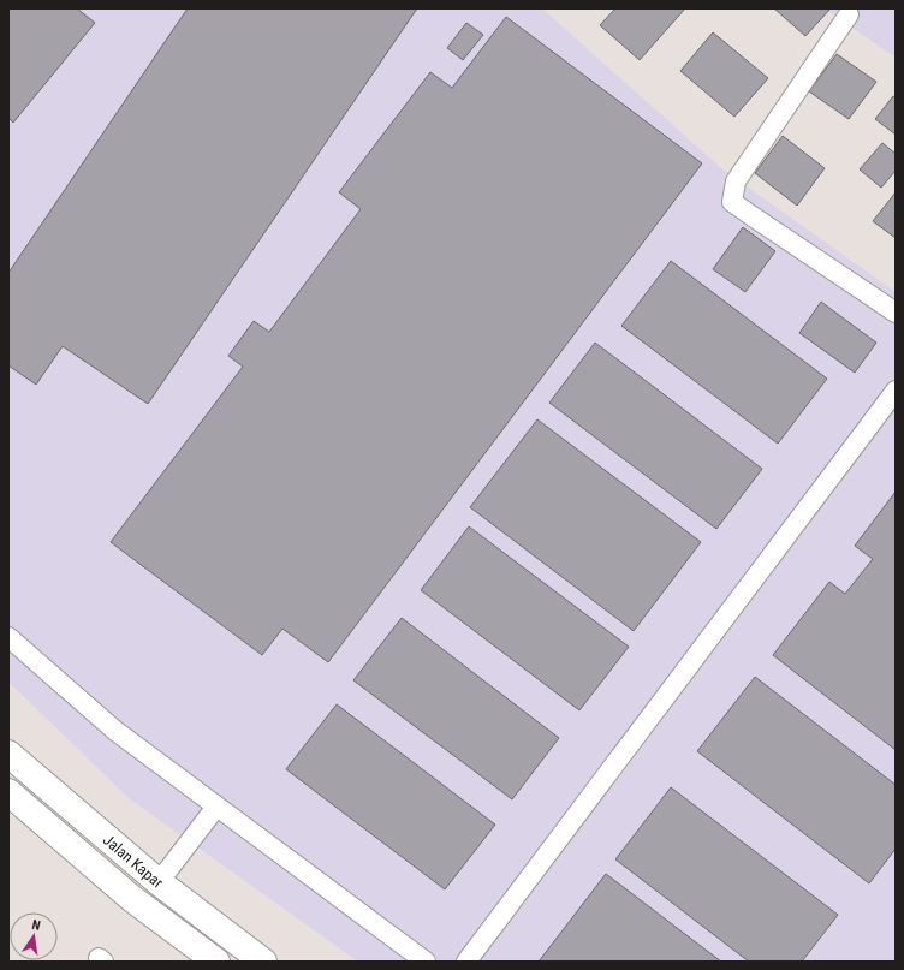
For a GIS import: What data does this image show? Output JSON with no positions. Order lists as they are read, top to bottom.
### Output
{
  "streets": {
    "highway": ["Jalan Kapar"]
  },
  "north": "top"
}
